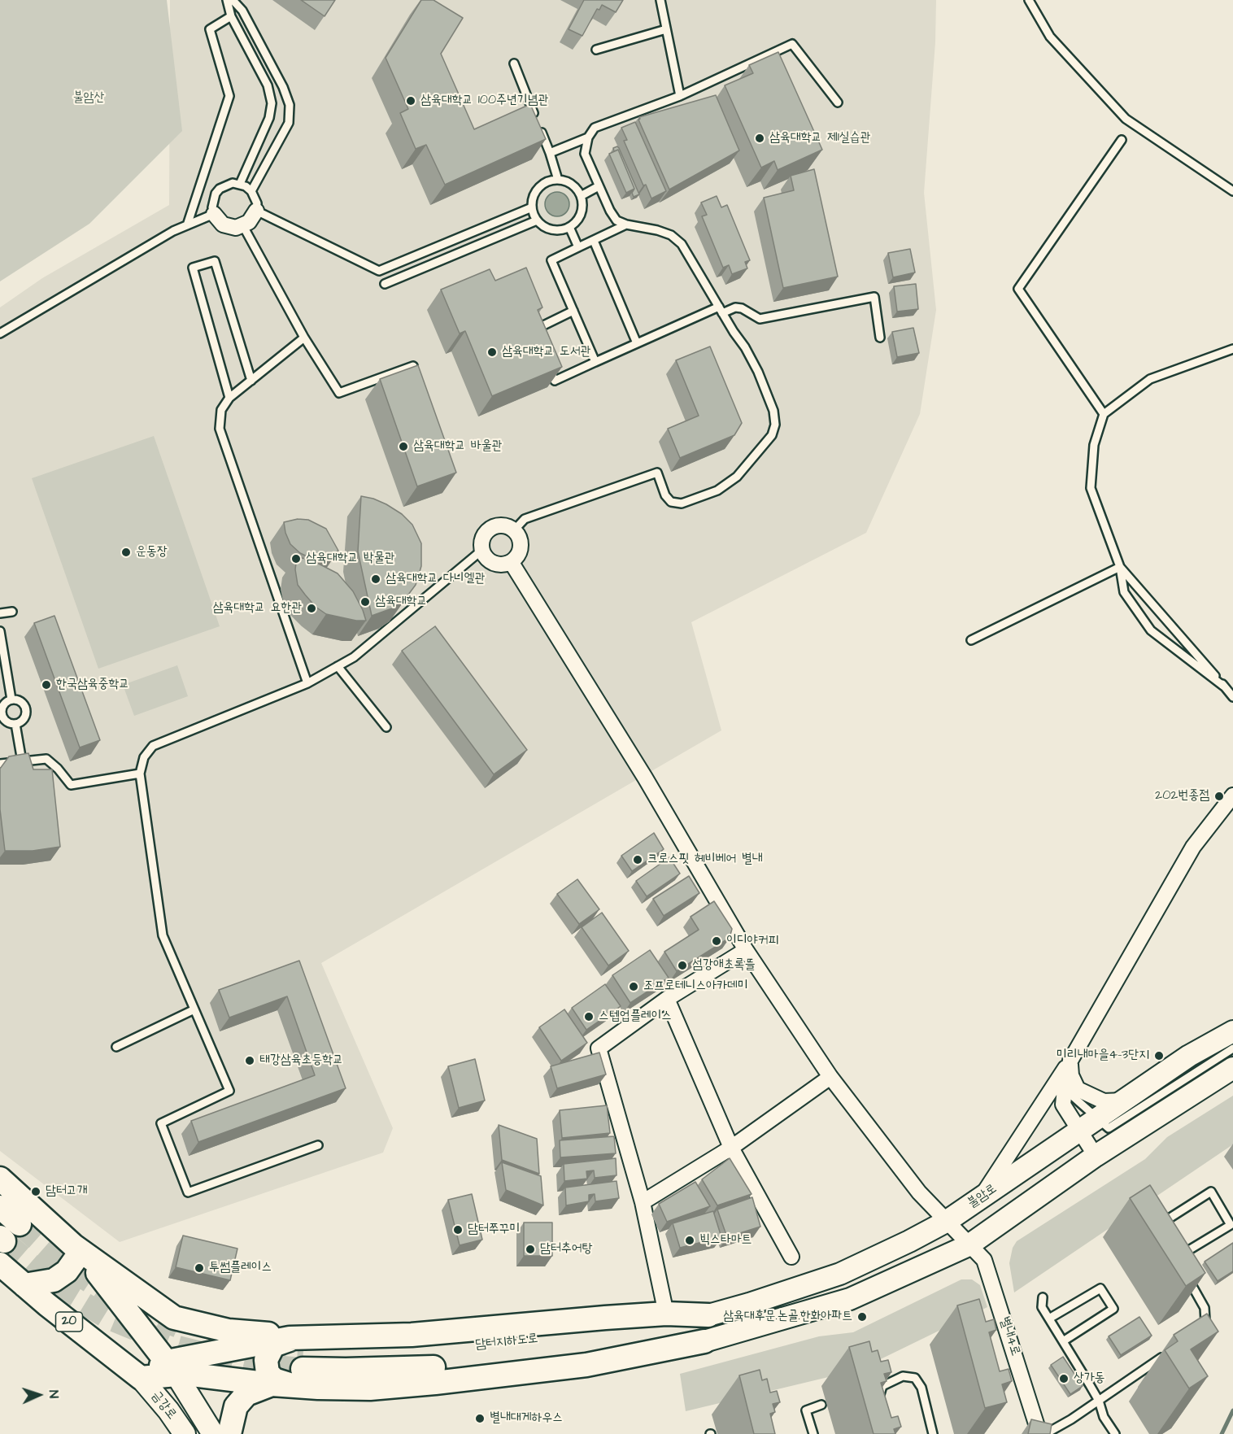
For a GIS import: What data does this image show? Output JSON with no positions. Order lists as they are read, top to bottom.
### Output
{
  "streets": {
    "main road": ["20", "담터지하도로"],
    "street": ["불암로", "별내4로", "금강로"]
  },
  "crossings": [
    ["불암로", "별내4로"],
    ["불암로", "담터지하도로"],
    ["20", "금강로"]
  ],
  "parks": ["불암산"],
  "places": [
    "삼육대학교 100주년기념관",
    "삼육대학교 제1실습관",
    "삼육대학교 도서관",
    "삼육대학교 바울관",
    "운동장",
    "삼육대학교 박물관",
    "삼육대학교 다니엘관",
    "삼육대학교",
    "삼육대학교 요한관",
    "한국삼육중학교",
    "202번종점",
    "크로스핏 헤비베어 별내",
    "이디야커피",
    "섬강애초록뜰",
    "조프로테니스아카데미",
    "스텝업플레이스",
    "미리내마을4-3단지",
    "태강삼육초등학교",
    "담터고개",
    "담터쭈꾸미",
    "빅스타마트",
    "담터추어탕",
    "투썸플레이스",
    "삼육대후문.논골.한화아파트",
    "상가동",
    "별내대게하우스"
  ],
  "north": "right"
}
